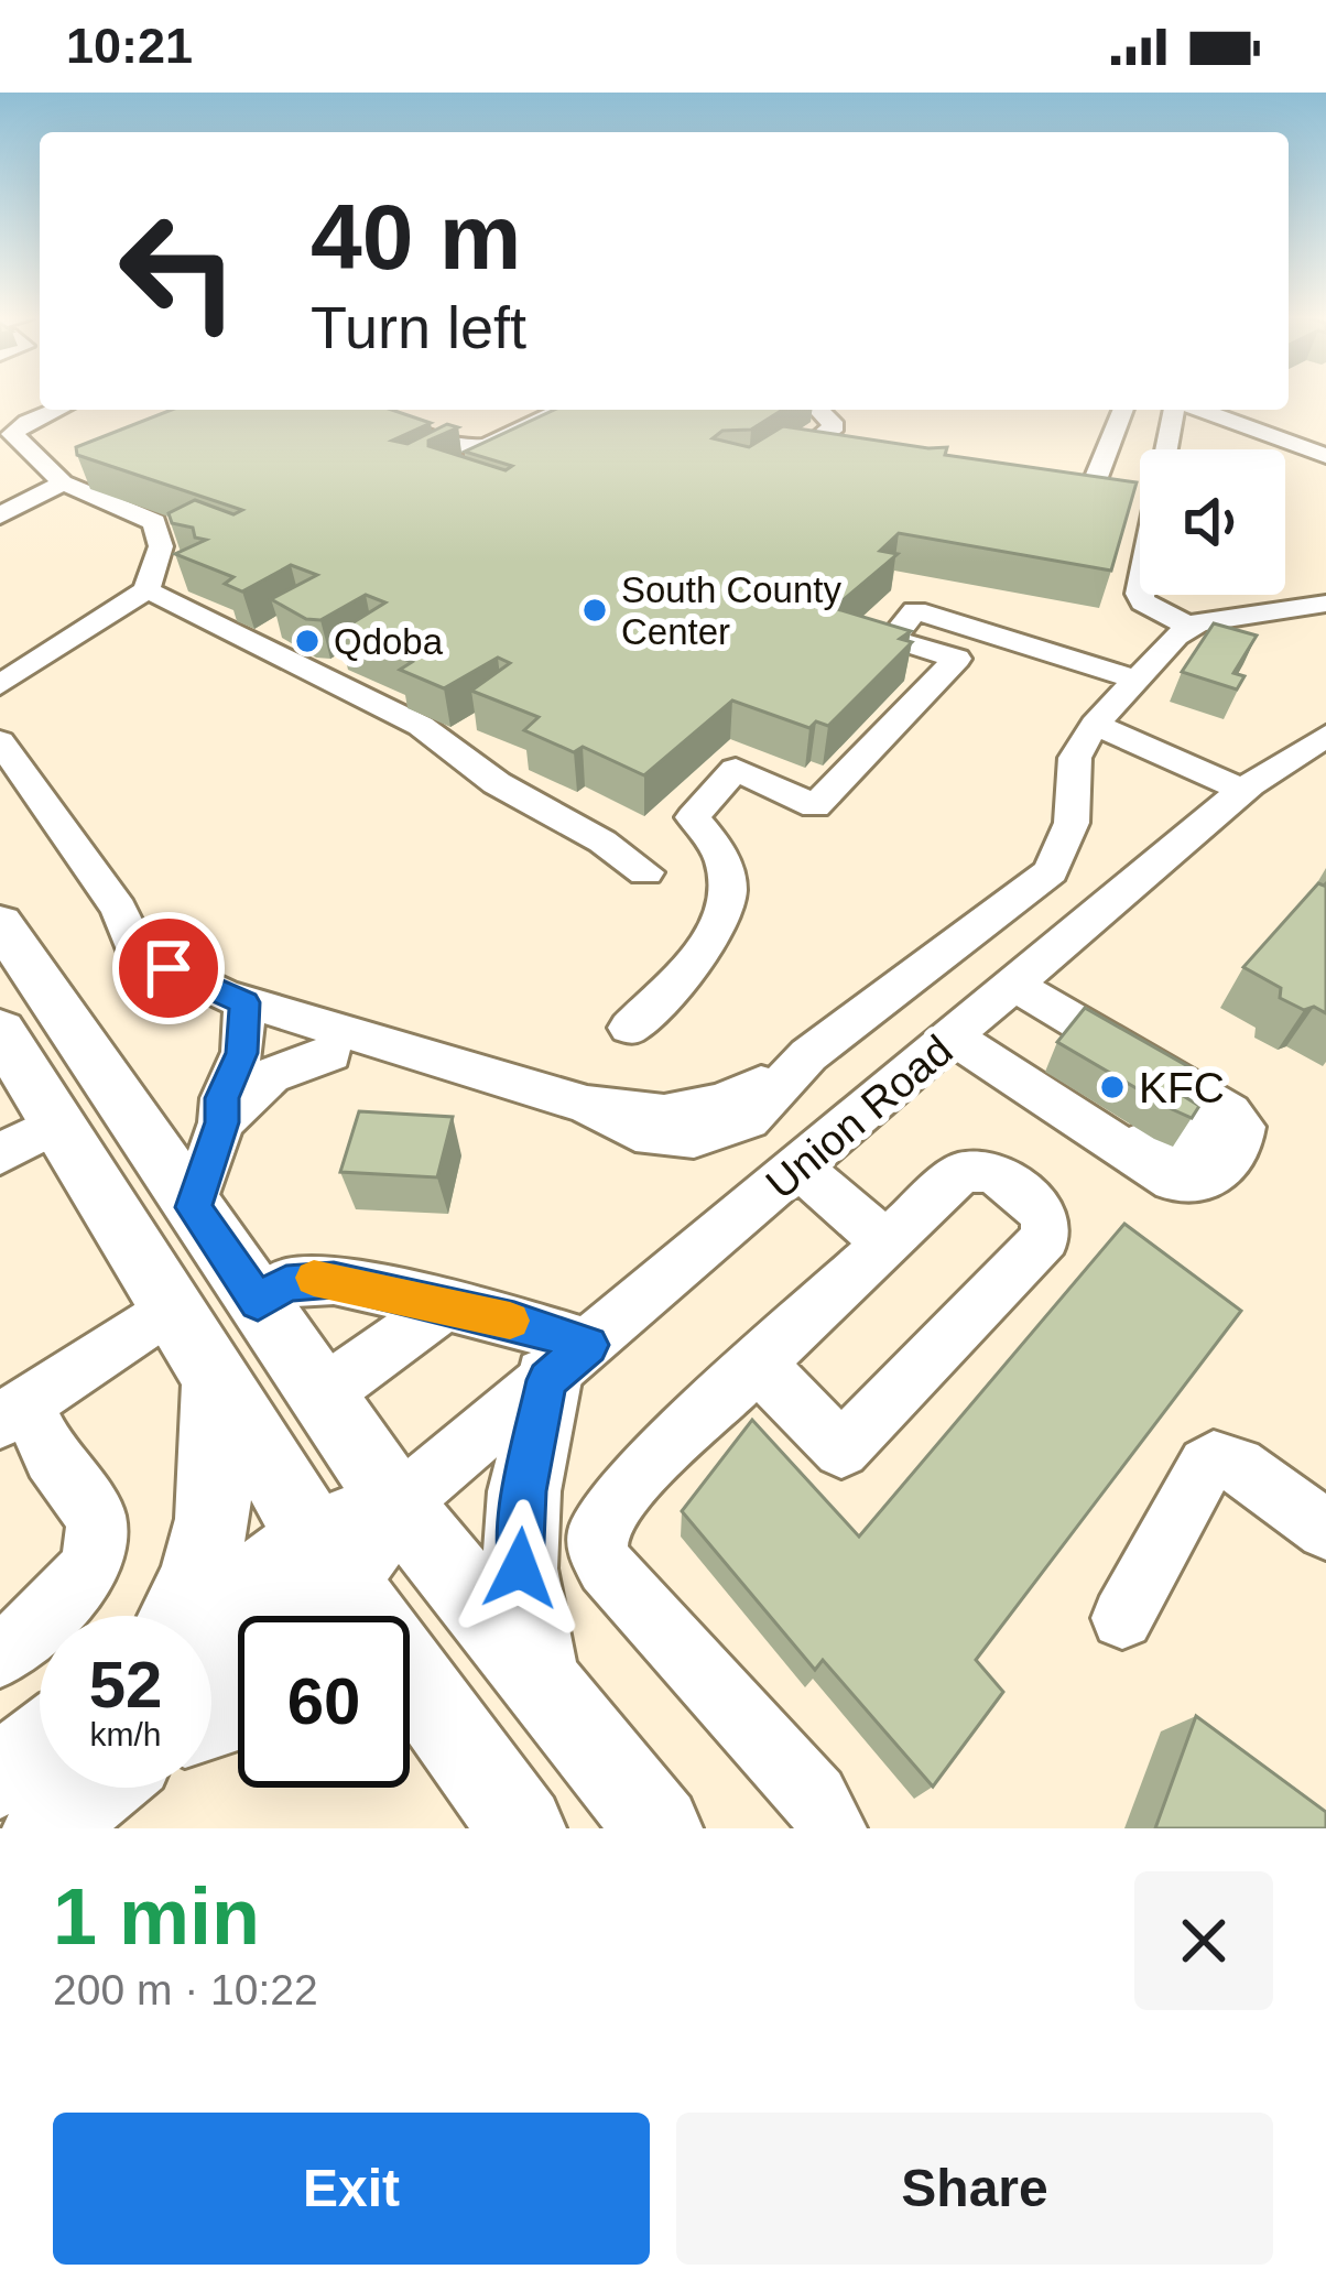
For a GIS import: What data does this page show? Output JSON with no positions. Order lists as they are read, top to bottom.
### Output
{
  "streets": {
    "main road": ["Union Road"]
  },
  "places": ["South County Center", "Qdoba", "KFC"],
  "page": {
    "status": "10:21",
    "turn": ["40 m", "Turn left"],
    "speed": "52 km/h",
    "limit": "60",
    "heading": ["1 min", "200 m · 10:22"],
    "buttons": ["Exit", "Share"]
  }
}
